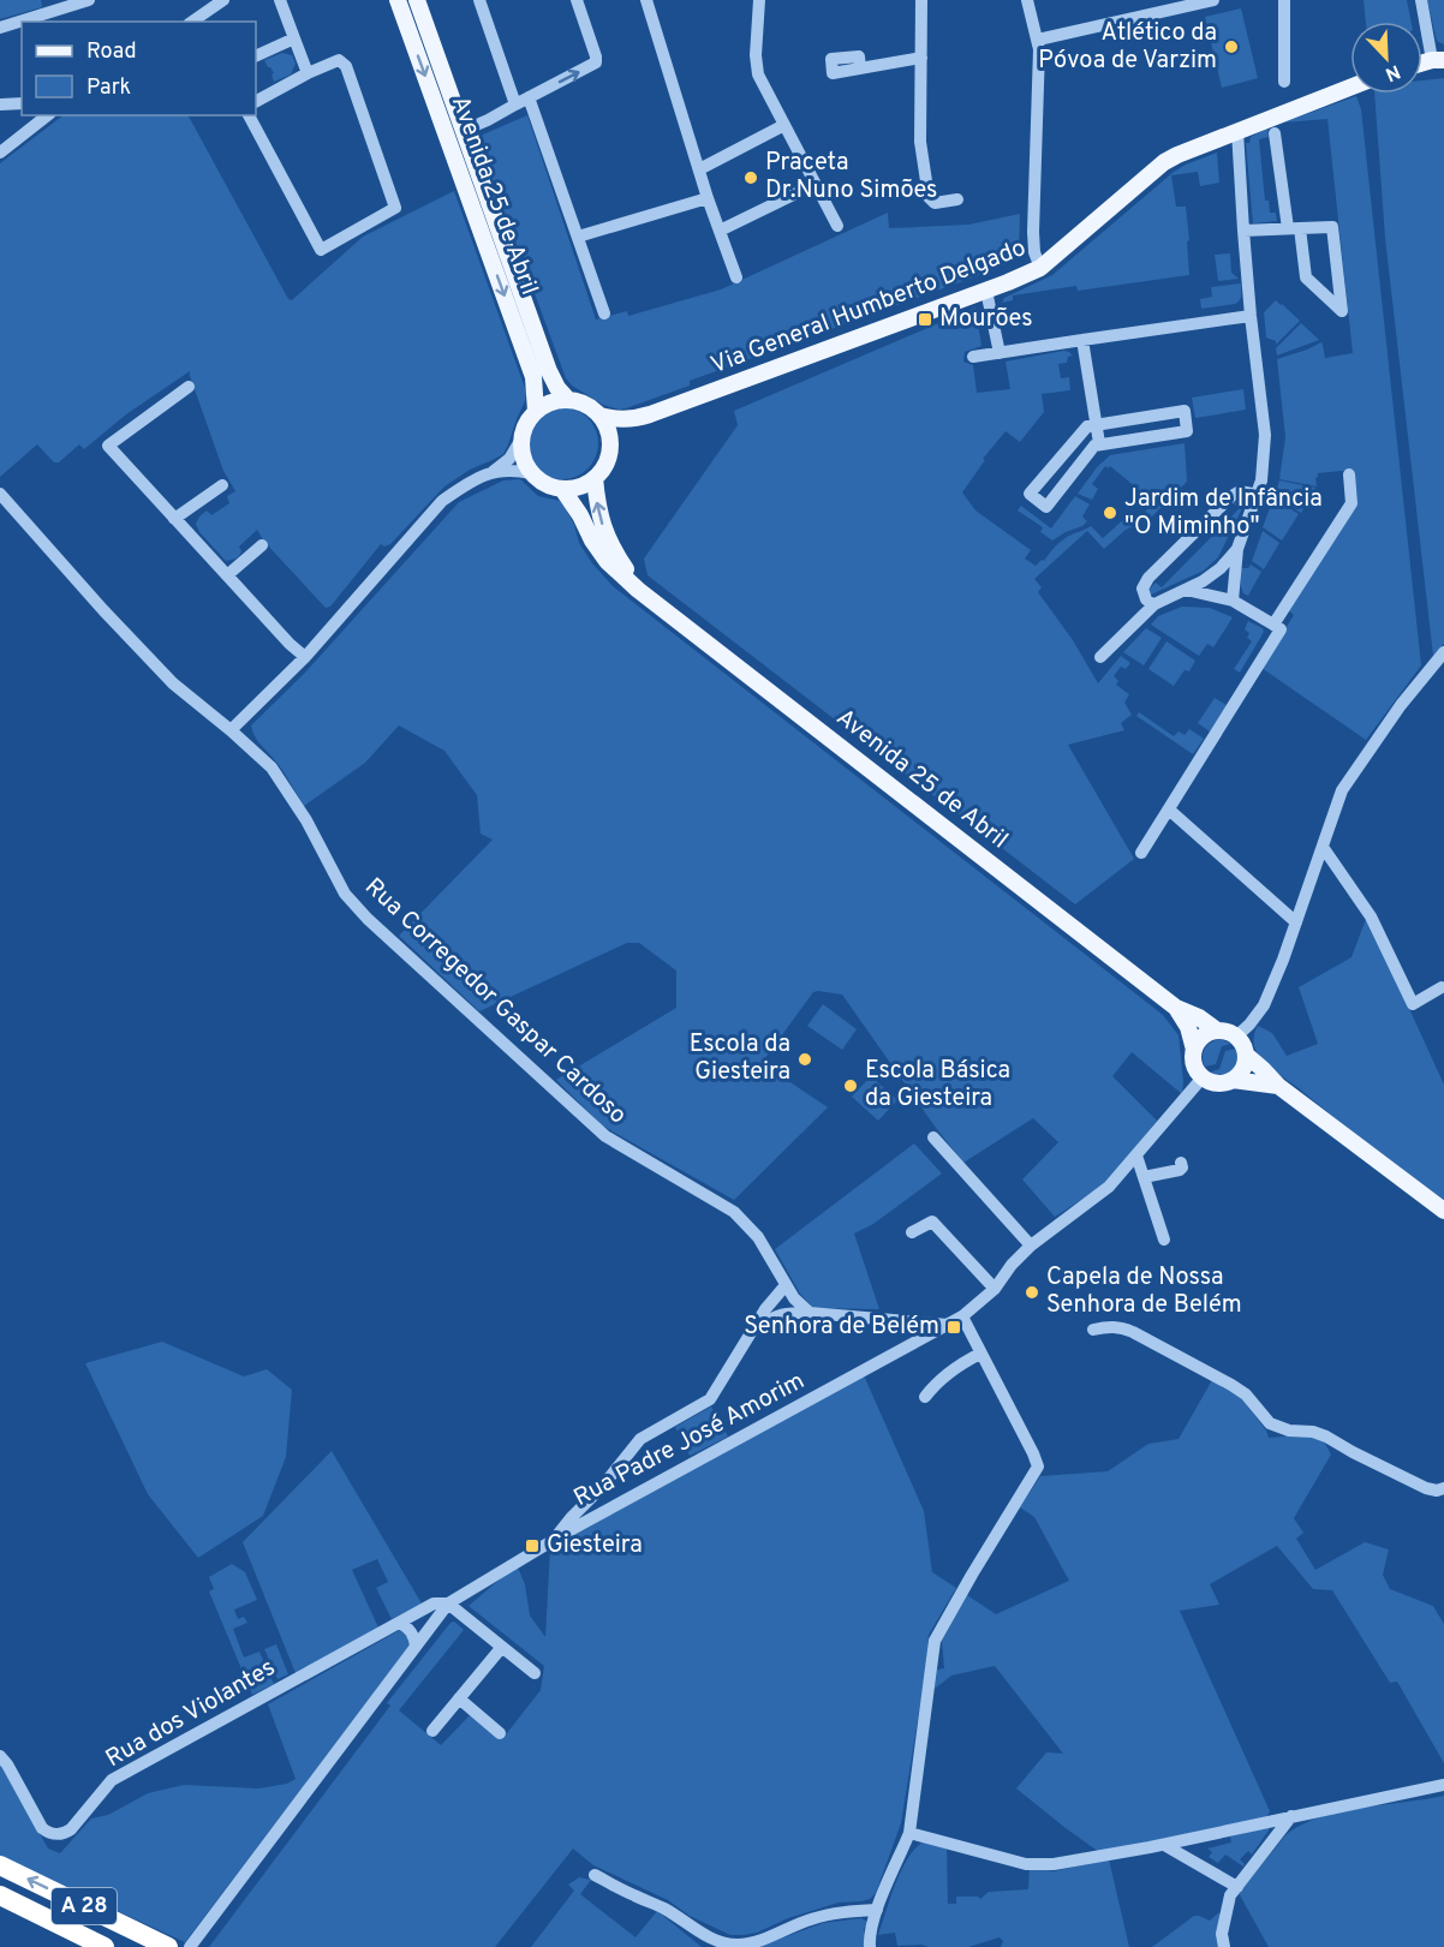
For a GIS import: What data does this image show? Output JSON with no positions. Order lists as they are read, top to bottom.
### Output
{
  "streets": {
    "highway": ["A 28"],
    "main road": ["Avenida 25 de Abril", "Via General Humberto Delgado"],
    "street": ["Rua Corregedor Gaspar Cardoso", "Rua Padre José Amorim", "Rua dos Violantes"]
  },
  "crossings": [
    ["Avenida 25 de Abril", "Via General Humberto Delgado"],
    ["Avenida 25 de Abril", "Rua Padre José Amorim"],
    ["Rua Padre José Amorim", "Rua dos Violantes"]
  ],
  "places": {
    "other": [
      "Atlético da Póvoa de Varzim",
      "Praceta Dr.Nuno Simões",
      "Jardim de Infância \"O Miminho\"",
      "Escola da Giesteira",
      "Escola Básica da Giesteira",
      "Capela de Nossa Senhora de Belém"
    ],
    "transit": ["Mourões", "Senhora de Belém", "Giesteira"]
  },
  "legend": ["Road", "Park"],
  "north": "bottom right"
}
